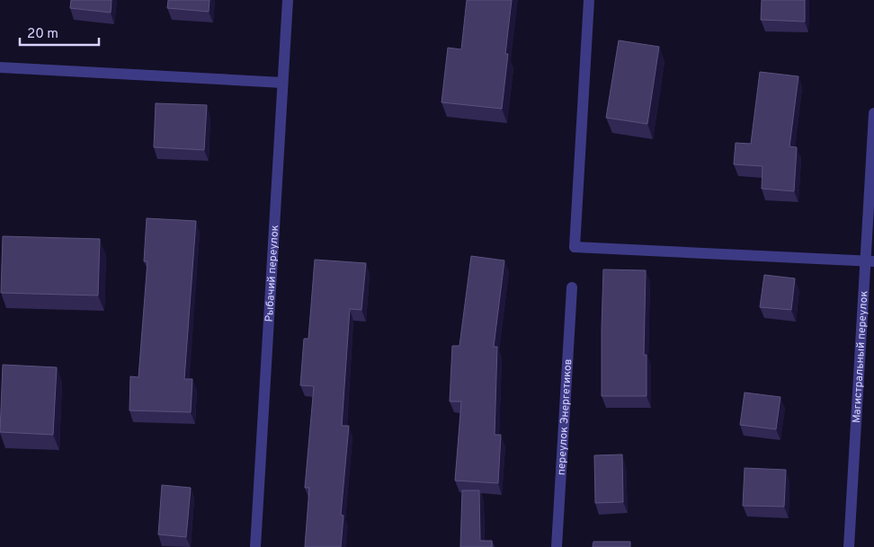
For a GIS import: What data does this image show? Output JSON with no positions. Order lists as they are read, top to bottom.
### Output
{
  "streets": {
    "street": ["Рыбачий переулок", "Магистральный переулок", "переулок Энергетиков"]
  },
  "scale_bar": "20 m"
}
